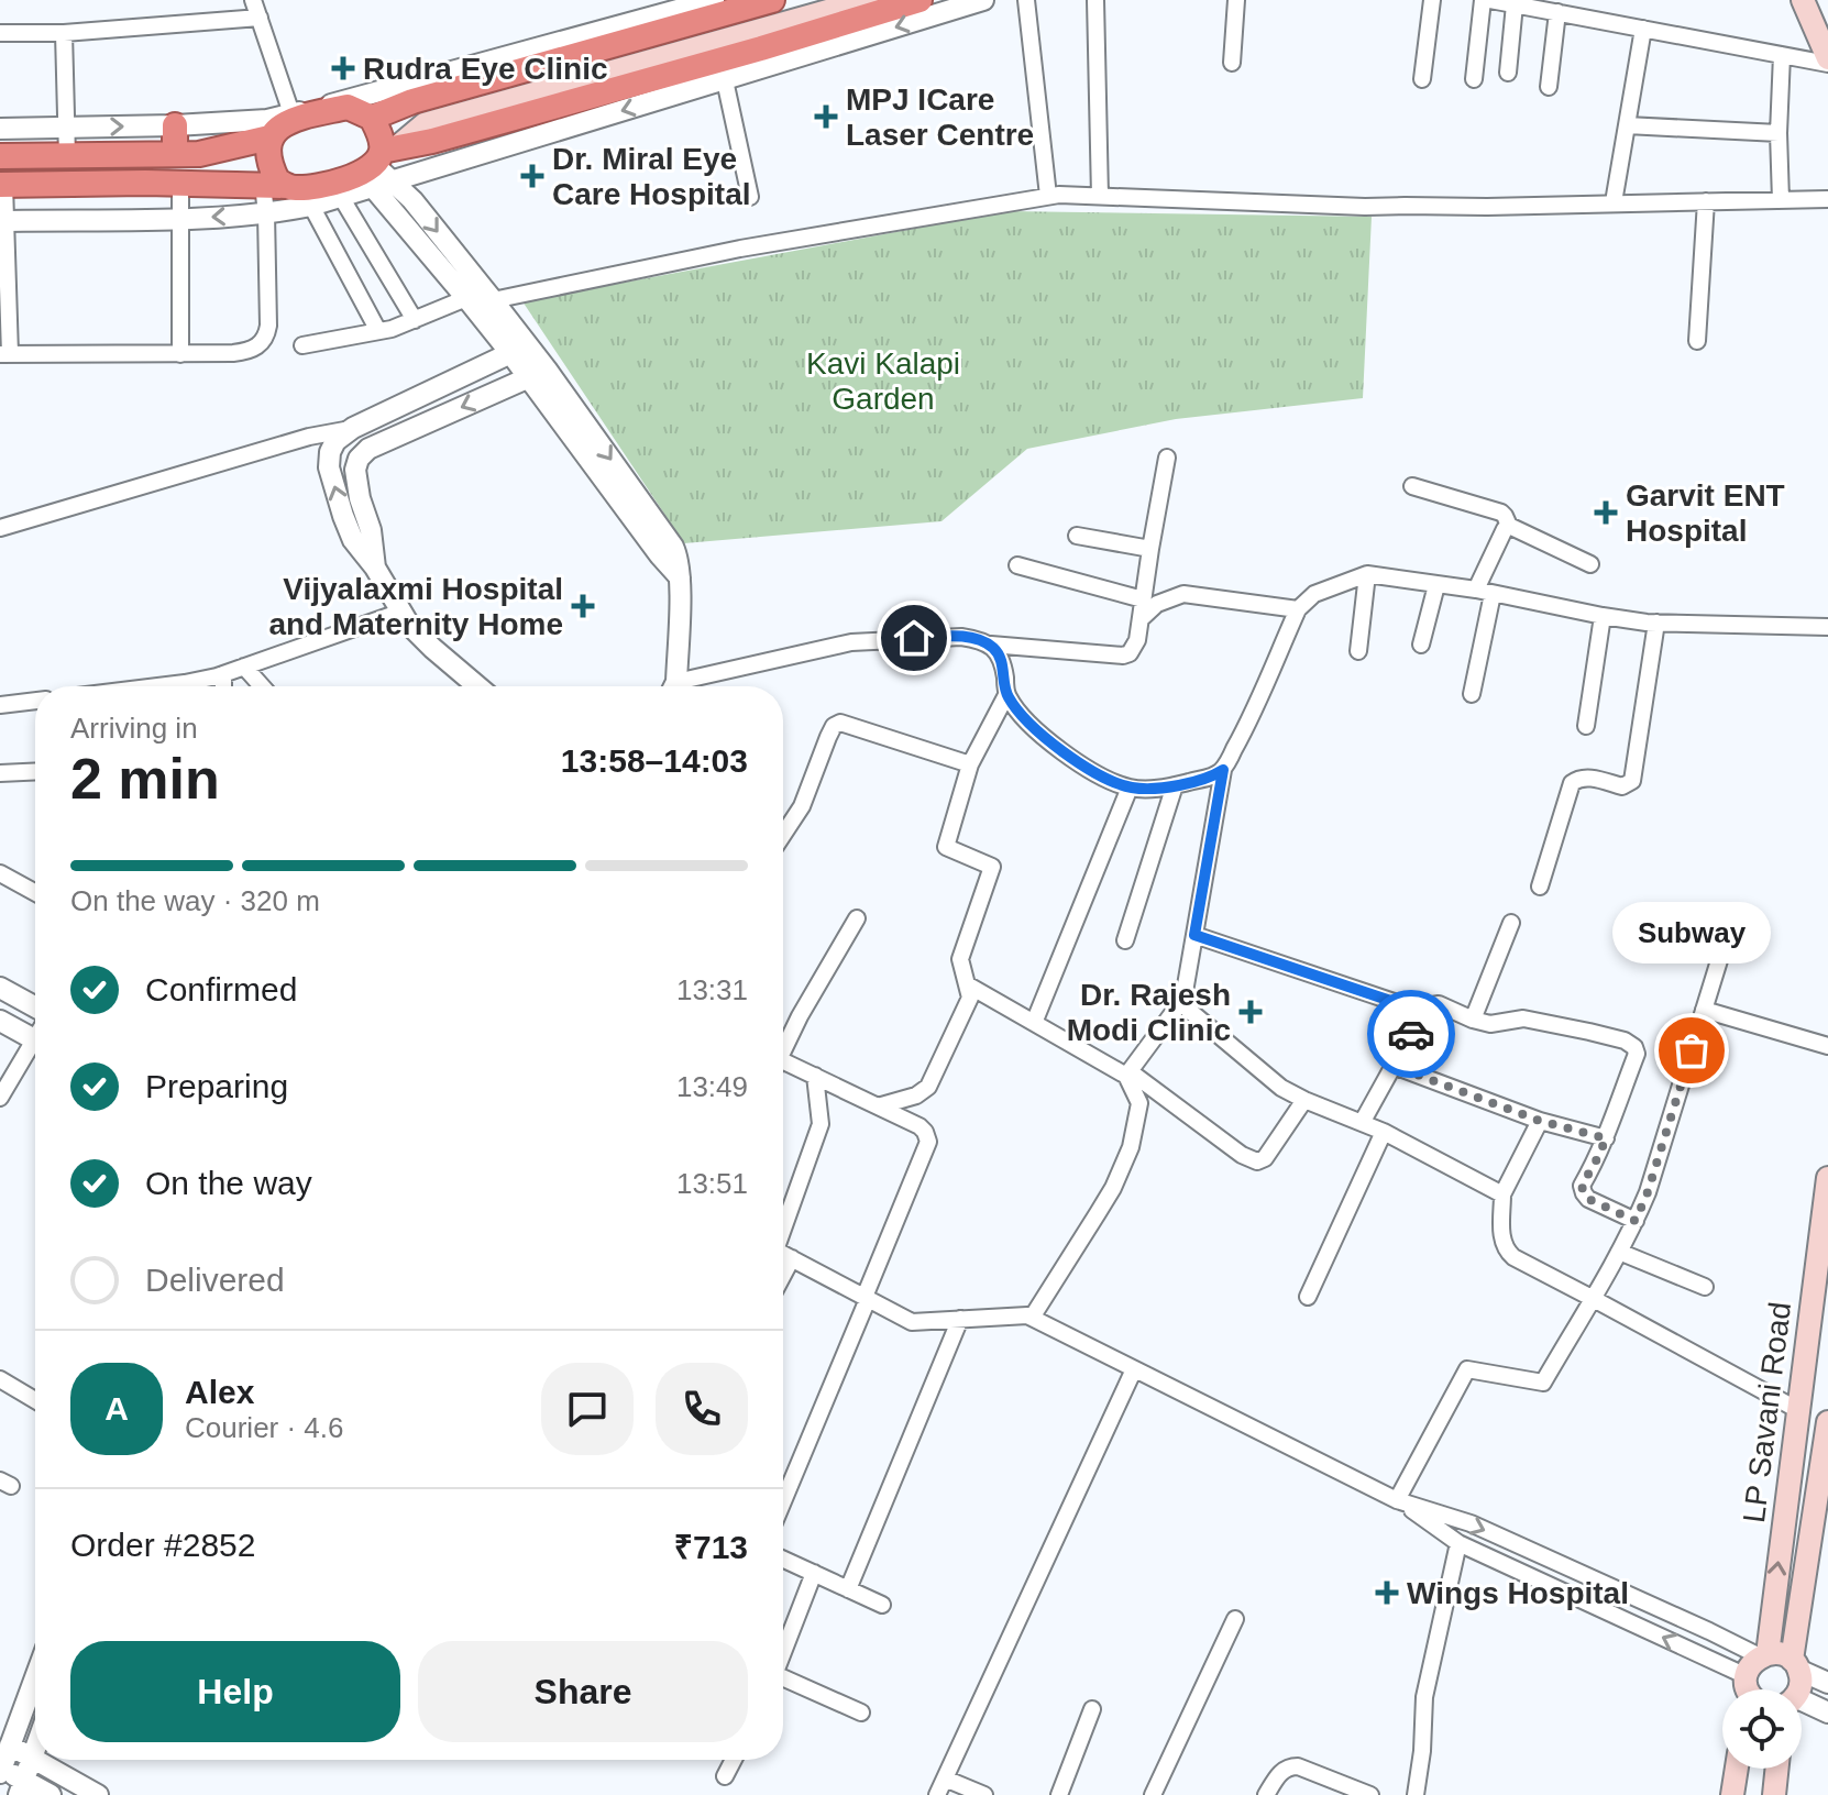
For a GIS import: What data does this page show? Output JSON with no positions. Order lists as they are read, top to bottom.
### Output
{
  "streets": {
    "main road": ["LP Savani Road"]
  },
  "parks": ["Kavi Kalapi Garden"],
  "places": {
    "health": [
      "Rudra Eye Clinic",
      "MPJ ICare Laser Centre",
      "Dr. Miral Eye Care Hospital",
      "Garvit ENT Hospital",
      "Vijyalaxmi Hospital and Maternity Home",
      "Dr. Rajesh Modi Clinic",
      "Wings Hospital"
    ],
    "other": ["Subway"]
  },
  "page": {
    "heading": ["2 min", "Arriving in", "13:58–14:03"],
    "panel": [
      "Alex",
      "Courier · 4.6",
      "Order #2852",
      "₹713"
    ],
    "bar": "On the way · 320 m",
    "bubble": "Subway",
    "list": [
      ["Confirmed", "13:31"],
      ["Preparing", "13:49"],
      ["On the way", "13:51"],
      "Delivered"
    ],
    "round": "A",
    "buttons": ["Help", "Share"]
  }
}
